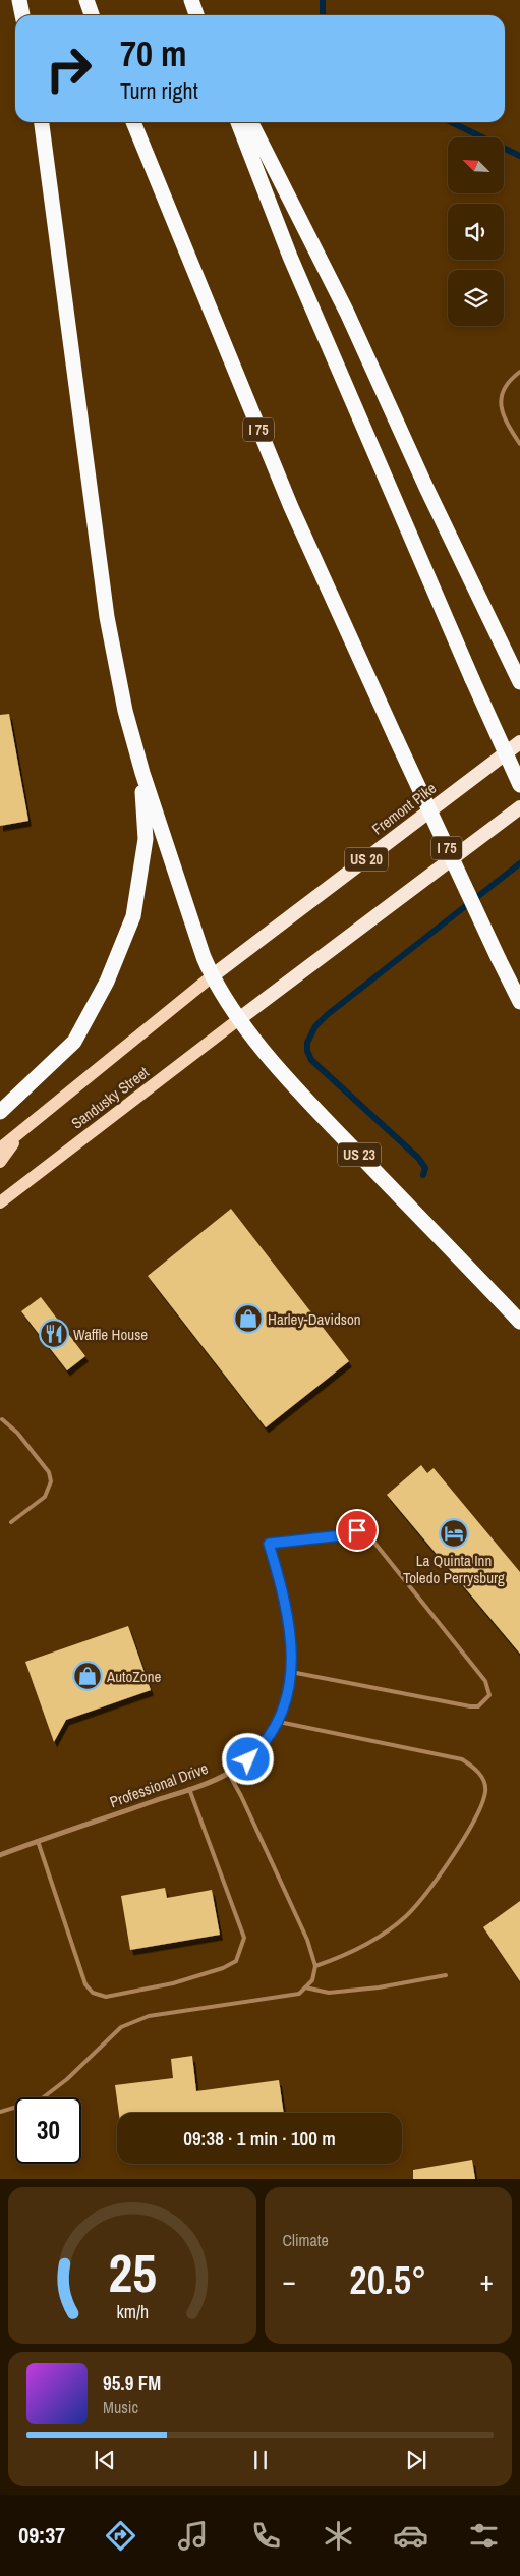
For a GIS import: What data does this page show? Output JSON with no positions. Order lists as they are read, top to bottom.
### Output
{
  "streets": {
    "highway": [
      "I 75",
      "Fremont Pike",
      "US 20",
      "US 23"
    ],
    "main road": ["Sandusky Street"],
    "street": ["Professional Drive"]
  },
  "crossings": [
    ["Fremont Pike", "Sandusky Street"],
    ["Fremont Pike", "US 23"],
    ["Sandusky Street", "US 23"]
  ],
  "places": {
    "shop": ["Harley-Davidson", "AutoZone"],
    "restaurant": ["Waffle House"],
    "hotel": ["La Quinta Inn Toledo Perrysburg"]
  },
  "north": "top left",
  "page": {
    "turn": ["70 m", "Turn right"],
    "limit": "30",
    "trip": "09:38 · 1 min · 100 m",
    "tile": "Climate",
    "heat": ["−", "20.5°", "+"],
    "song": ["95.9 FM", "Music"],
    "tabs": "09:37",
    "gauge": ["25", "km/h"]
  }
}
